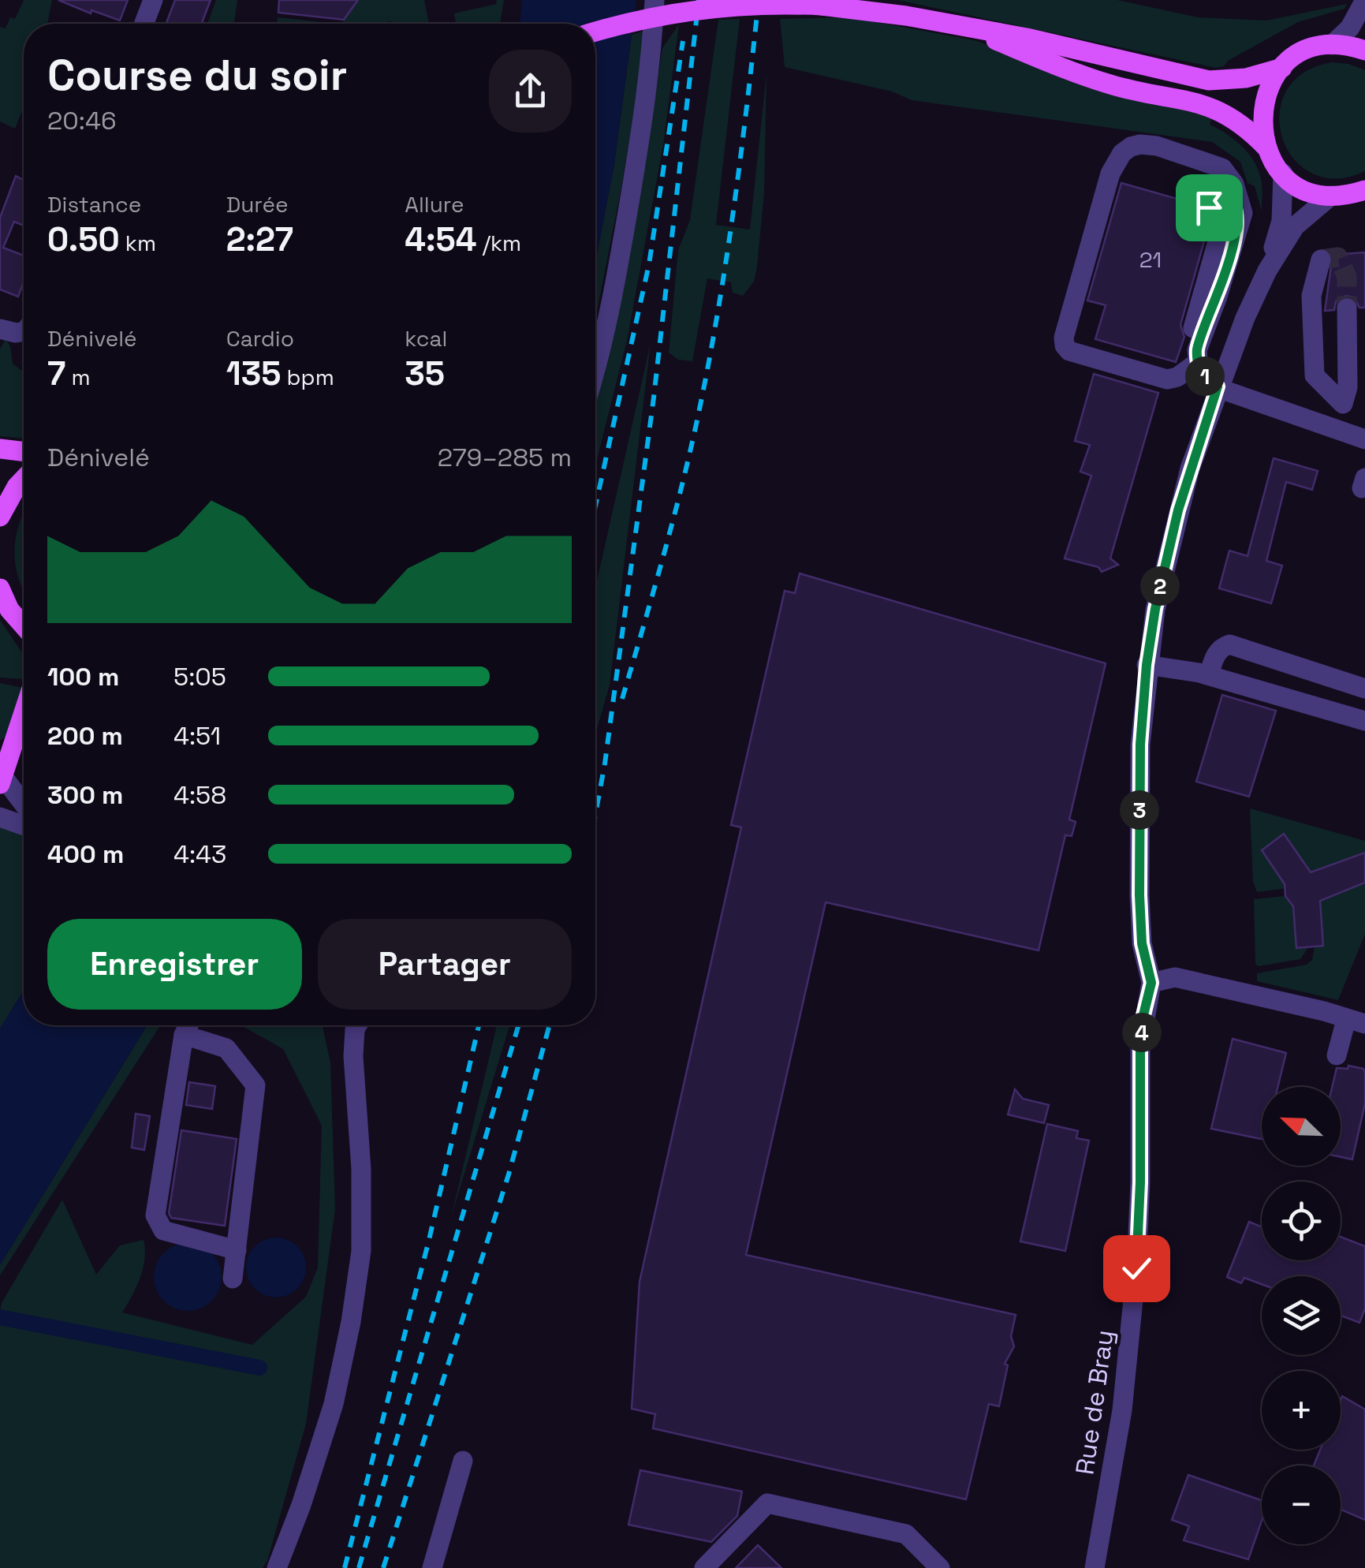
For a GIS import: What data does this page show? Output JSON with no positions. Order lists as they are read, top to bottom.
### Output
{
  "streets": {
    "street": ["Rue de Bray"]
  },
  "house_numbers": ["21"],
  "north": "top left",
  "page": {
    "heading": ["Course du soir", "20:46"],
    "stats": [
      ["Distance", "0.50 km"],
      ["Durée", "2:27"],
      ["Allure", "4:54 /km"],
      ["Dénivelé", "7 m"],
      ["Cardio", "135 bpm"],
      ["kcal", "35"]
    ],
    "pins": [
      "1",
      "2",
      "3",
      "4"
    ],
    "chart": ["Dénivelé", "279–285 m"],
    "list": [
      {
        "name": "100 m",
        "note": "5:05"
      },
      {
        "name": "200 m",
        "note": "4:51"
      },
      {
        "name": "300 m",
        "note": "4:58"
      },
      {
        "name": "400 m",
        "note": "4:43"
      }
    ],
    "buttons": ["Enregistrer", "Partager"],
    "map_buttons": ["+", "−"]
  }
}
